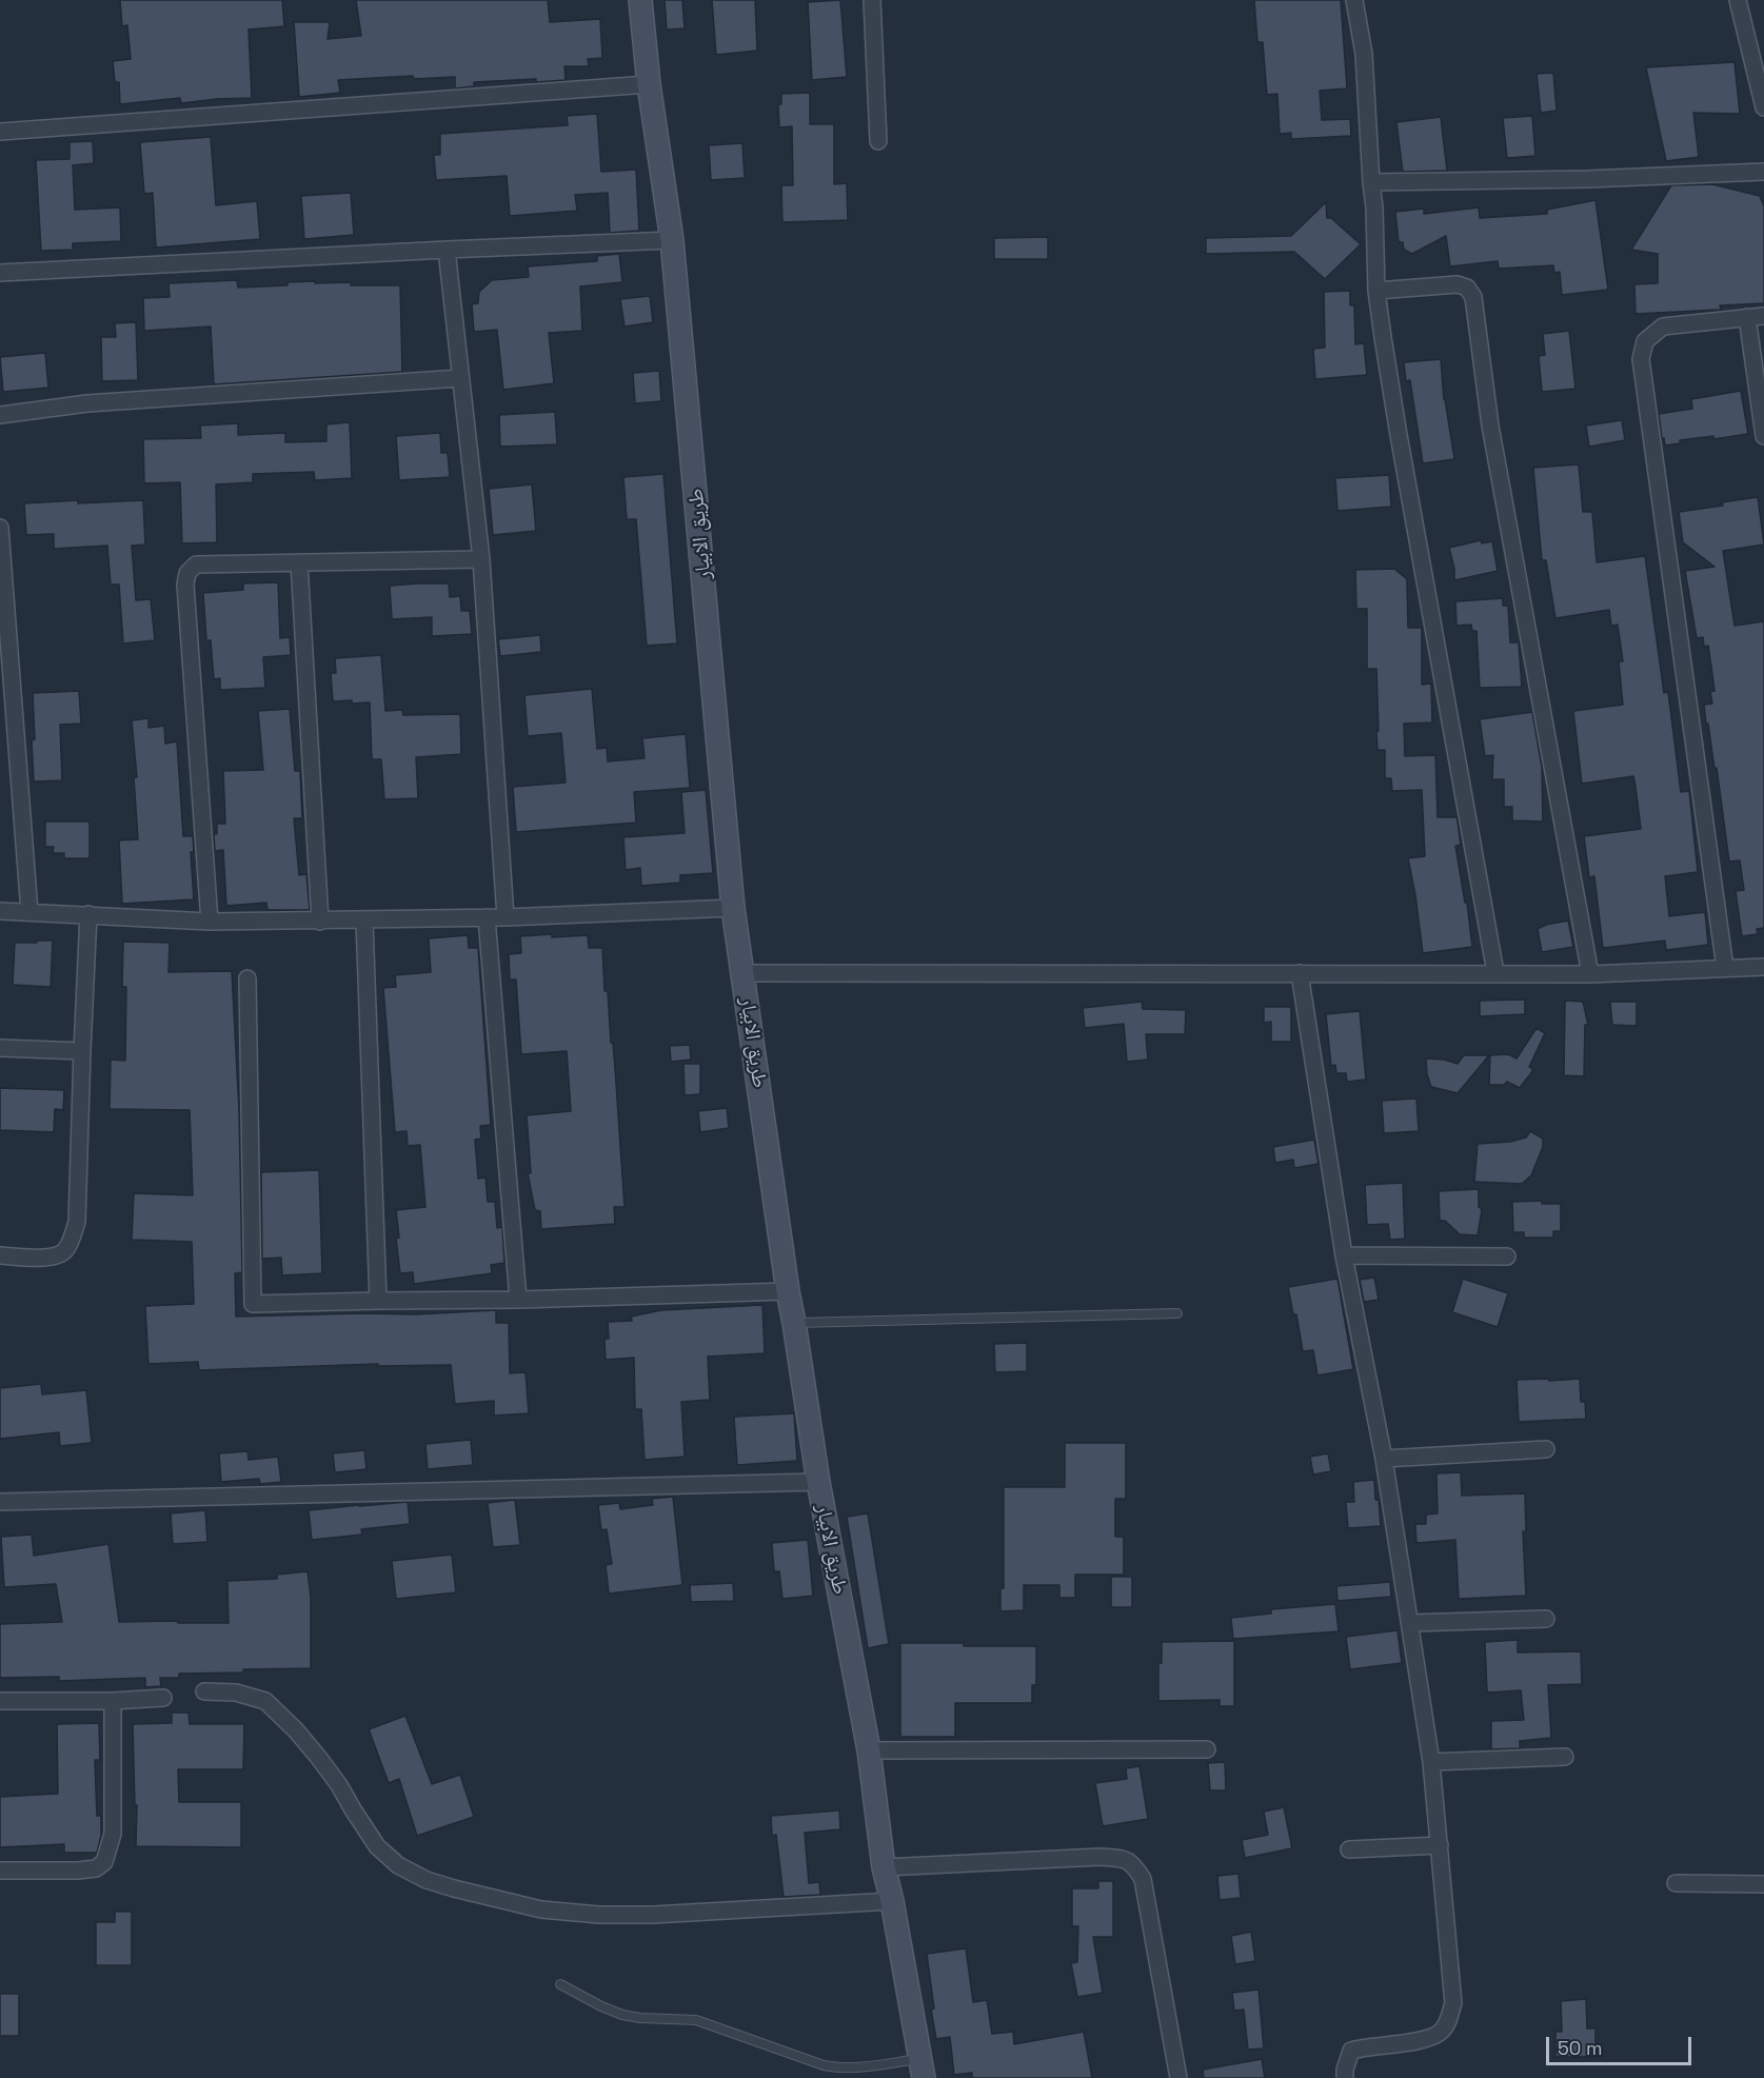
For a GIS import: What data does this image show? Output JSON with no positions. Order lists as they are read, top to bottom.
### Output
{
  "streets": {
    "main road": ["طريق الابيار"]
  },
  "scale_bar": "50 m"
}
